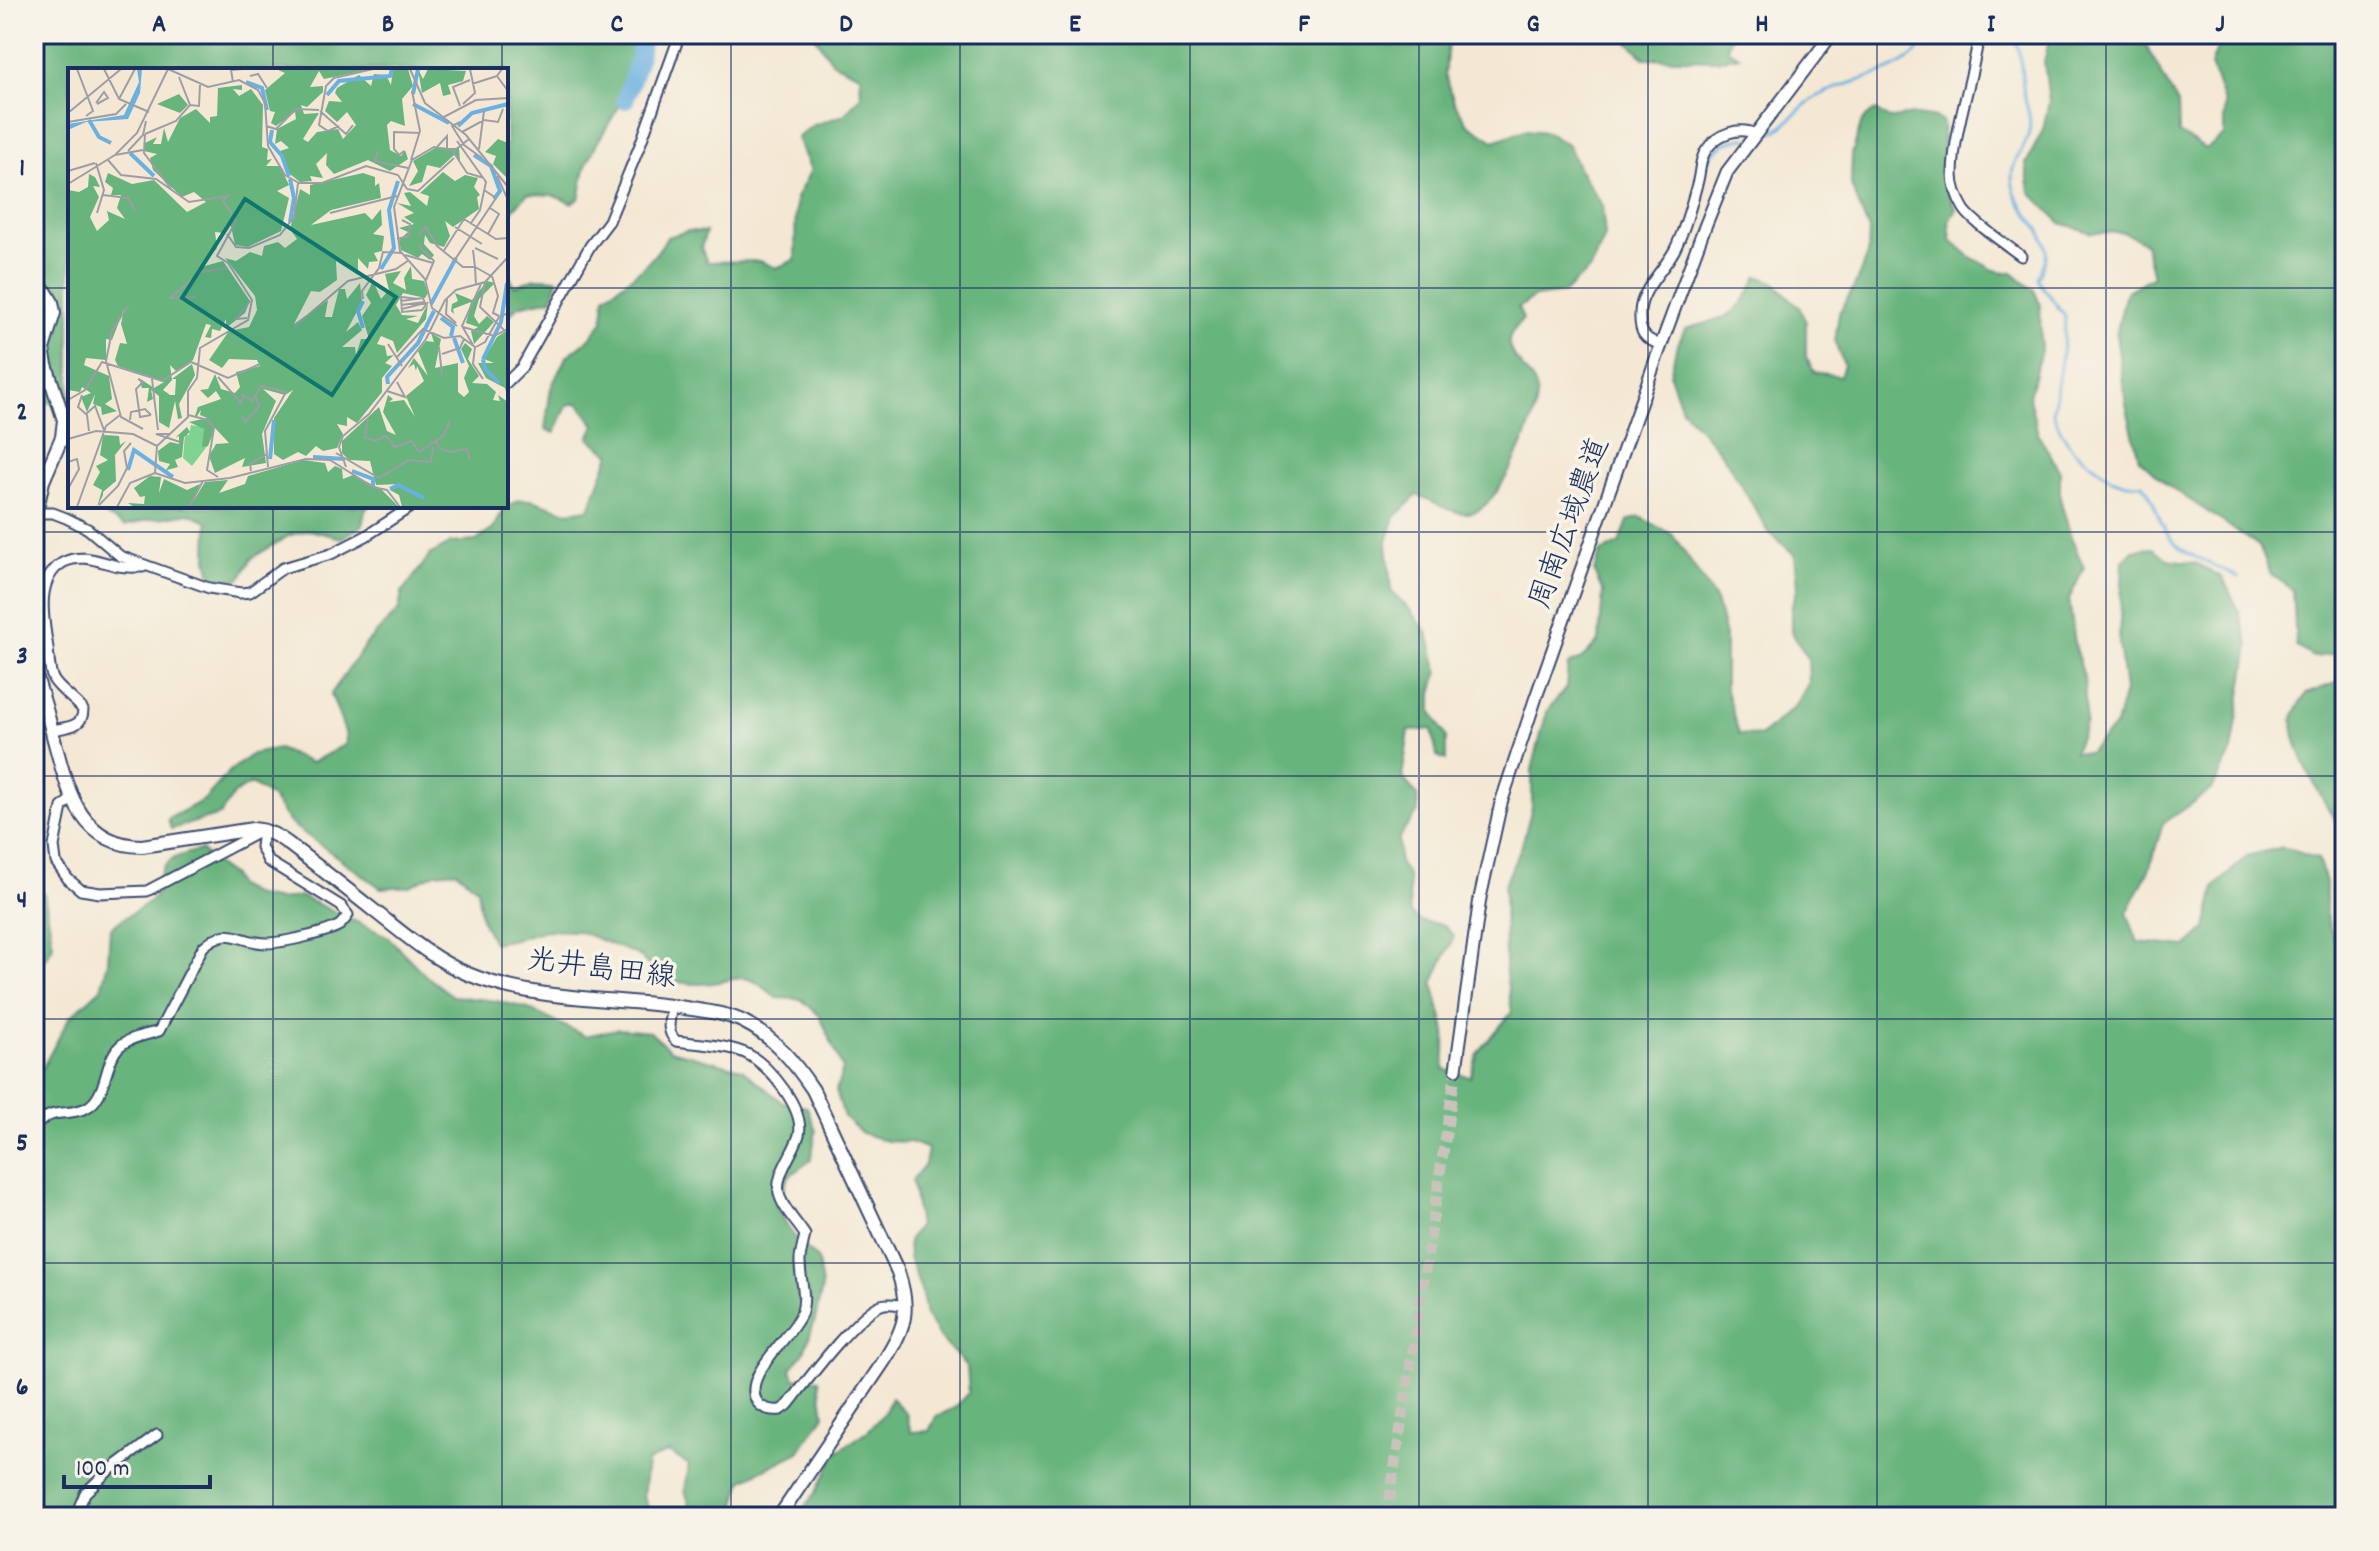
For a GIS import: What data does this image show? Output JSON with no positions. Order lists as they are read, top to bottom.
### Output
{
  "streets": {
    "main road": ["光井島田線"],
    "street": ["周南広域農道"]
  },
  "scale_bar": "100 m",
  "grid": {
    "columns": [
      "A",
      "B",
      "C",
      "D",
      "E",
      "F",
      "G",
      "H",
      "I",
      "J"
    ],
    "rows": [
      "1",
      "2",
      "3",
      "4",
      "5",
      "6"
    ]
  }
}
